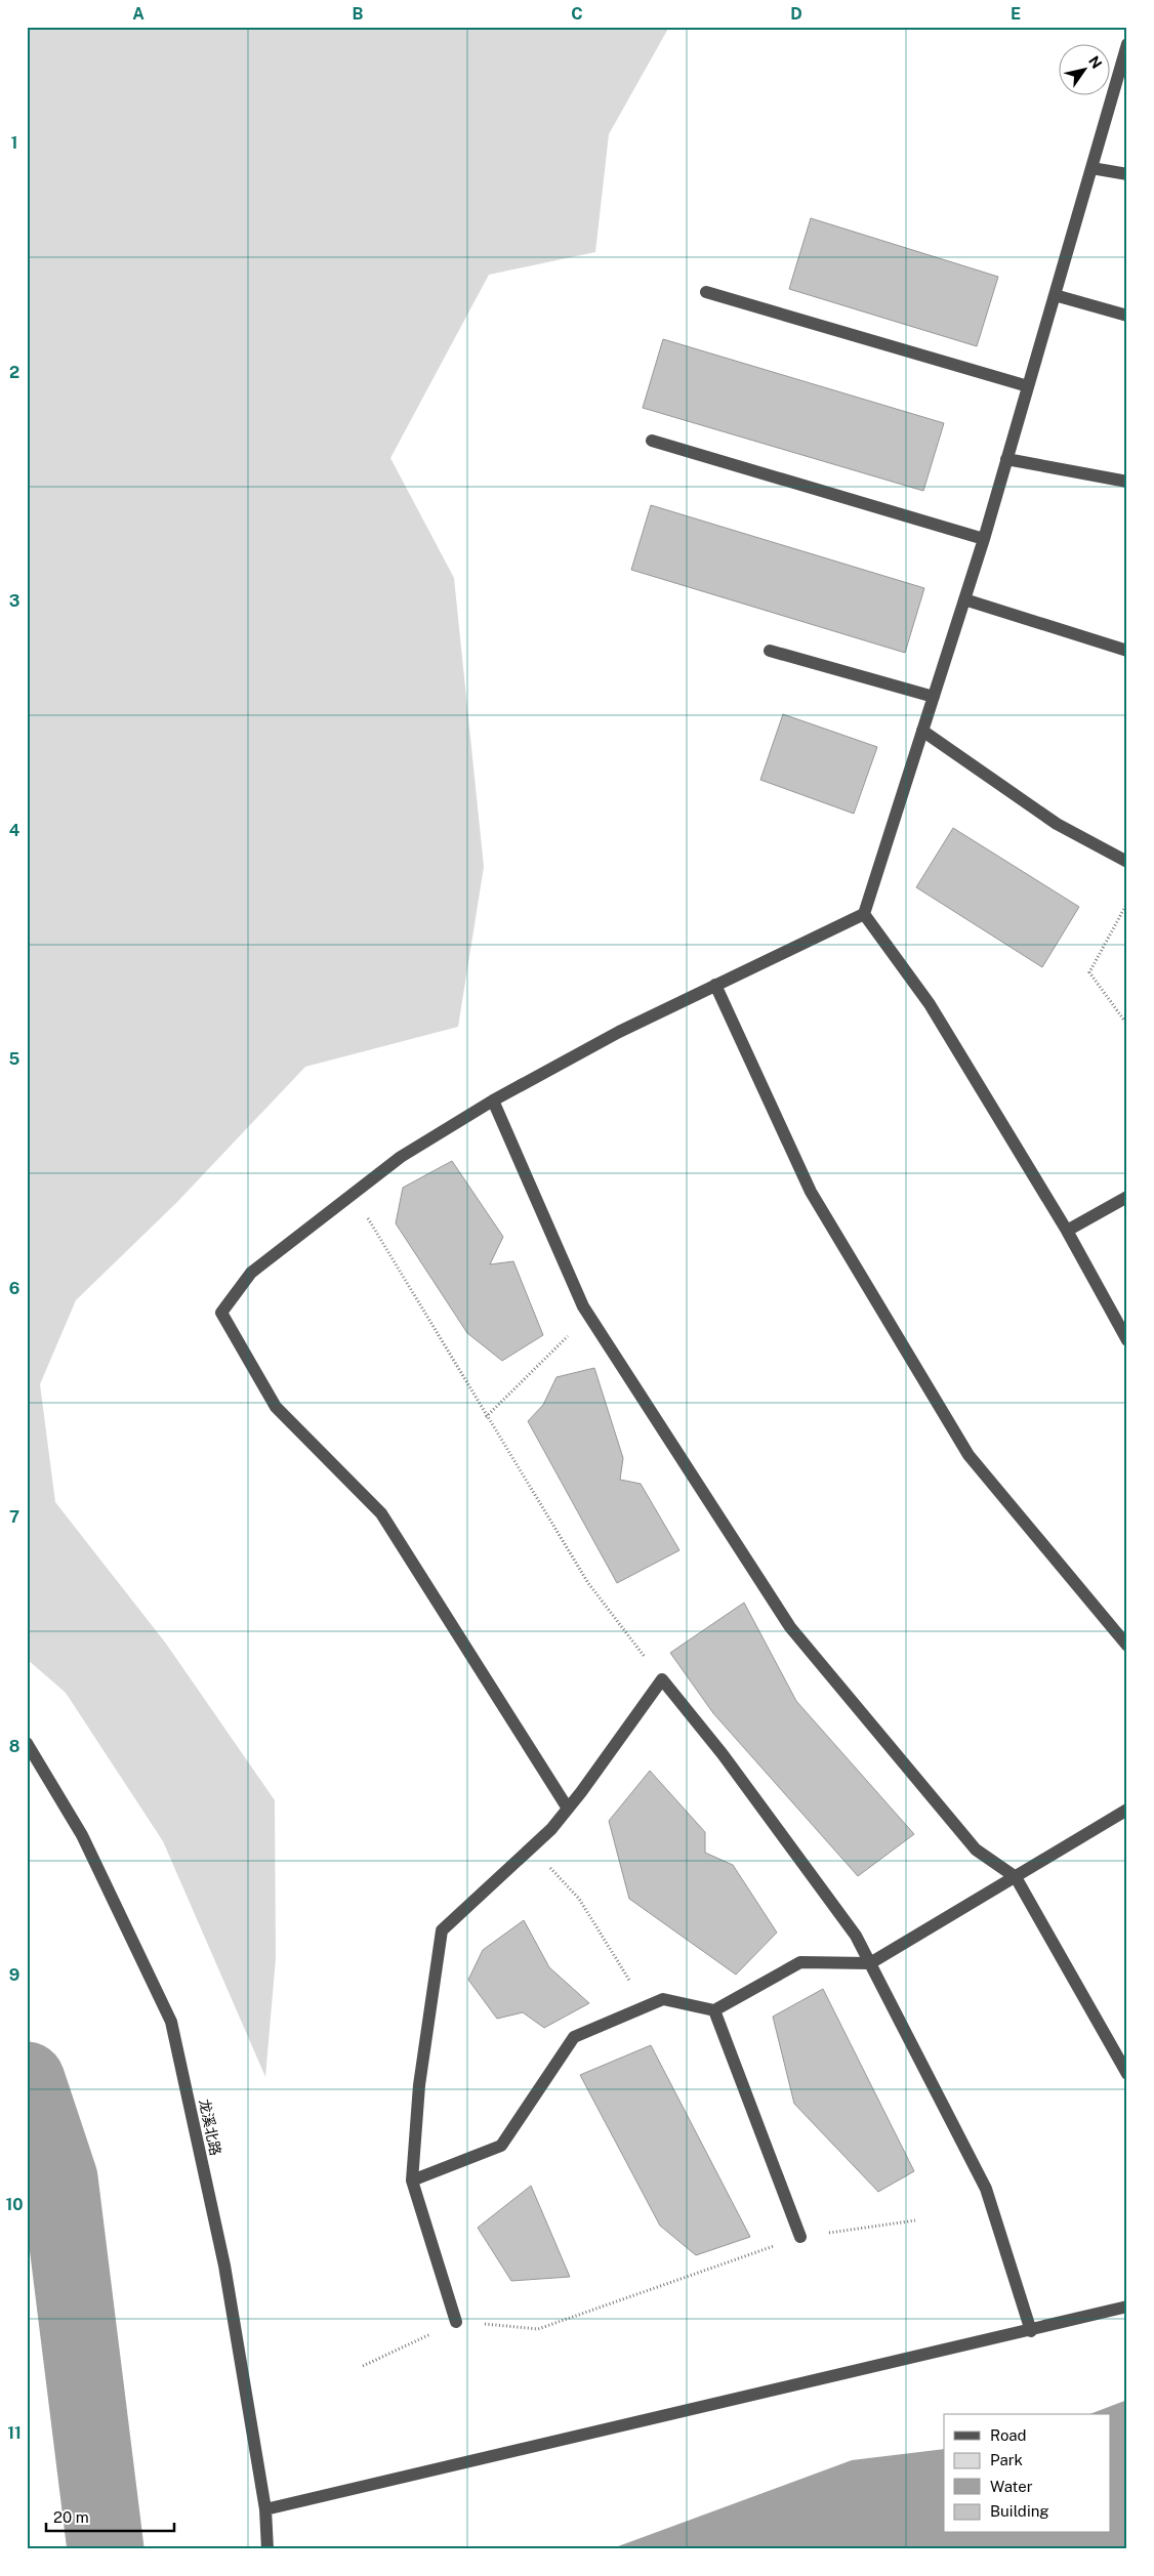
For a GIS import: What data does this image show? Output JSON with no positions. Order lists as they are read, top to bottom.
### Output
{
  "streets": {
    "street": ["龙溪北路"]
  },
  "legend": [
    "Road",
    "Park",
    "Water",
    "Building"
  ],
  "scale_bar": "20 m",
  "north": "top right",
  "grid": {
    "columns": [
      "A",
      "B",
      "C",
      "D",
      "E"
    ],
    "rows": [
      "1",
      "2",
      "3",
      "4",
      "5",
      "6",
      "7",
      "8",
      "9",
      "10",
      "11"
    ]
  }
}
